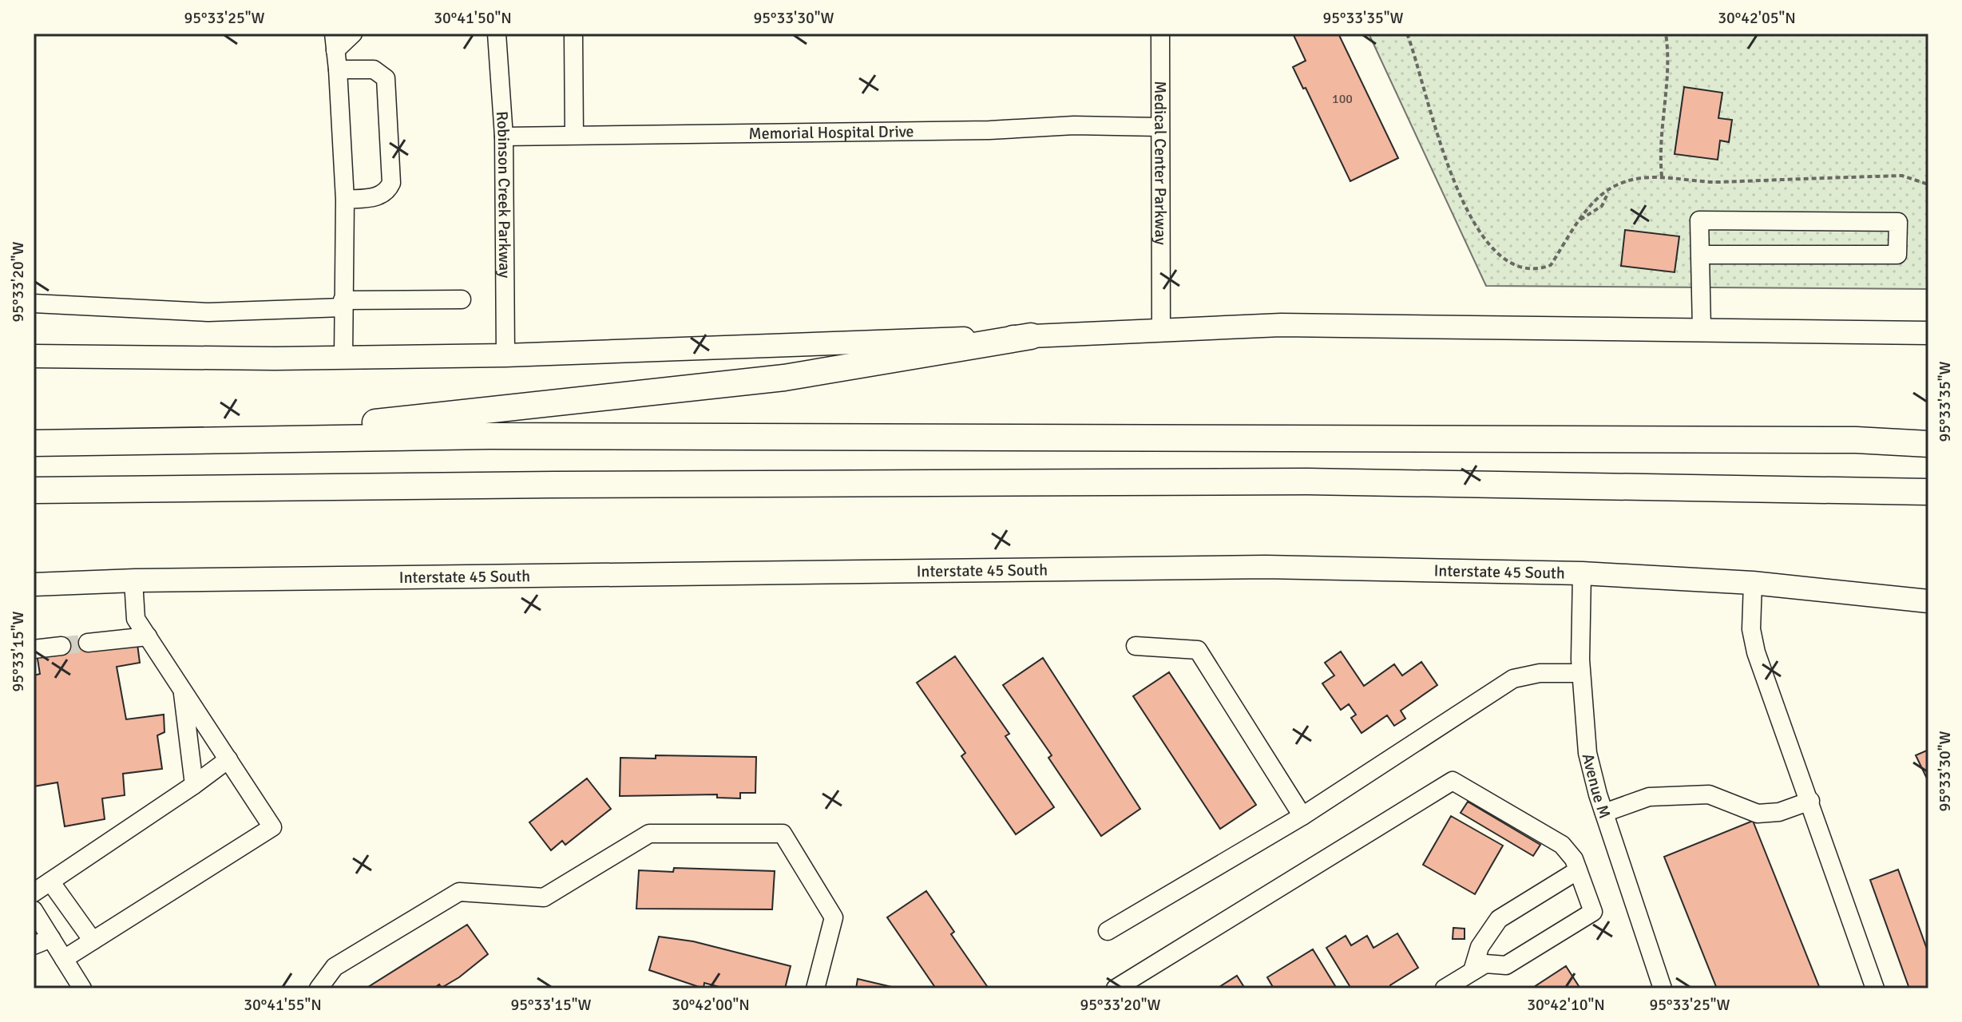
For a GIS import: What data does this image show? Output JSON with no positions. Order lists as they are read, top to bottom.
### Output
{
  "streets": {
    "main road": ["Interstate 45 South"],
    "street": [
      "Memorial Hospital Drive",
      "Medical Center Parkway",
      "Robinson Creek Parkway",
      "Avenue M"
    ]
  },
  "crossings": [
    ["Memorial Hospital Drive", "Medical Center Parkway"],
    ["Memorial Hospital Drive", "Robinson Creek Parkway"],
    ["Interstate 45 South", "Avenue M"]
  ],
  "house_numbers": ["100"],
  "coordinates": [
    "95°33'25\"W",
    "30°41'50\"N",
    "95°33'30\"W",
    "95°33'35\"W",
    "30°42'05\"N",
    "95°33'20\"W",
    "95°33'15\"W",
    "30°41'55\"N",
    "30°42'00\"N",
    "30°42'10\"N"
  ]
}
